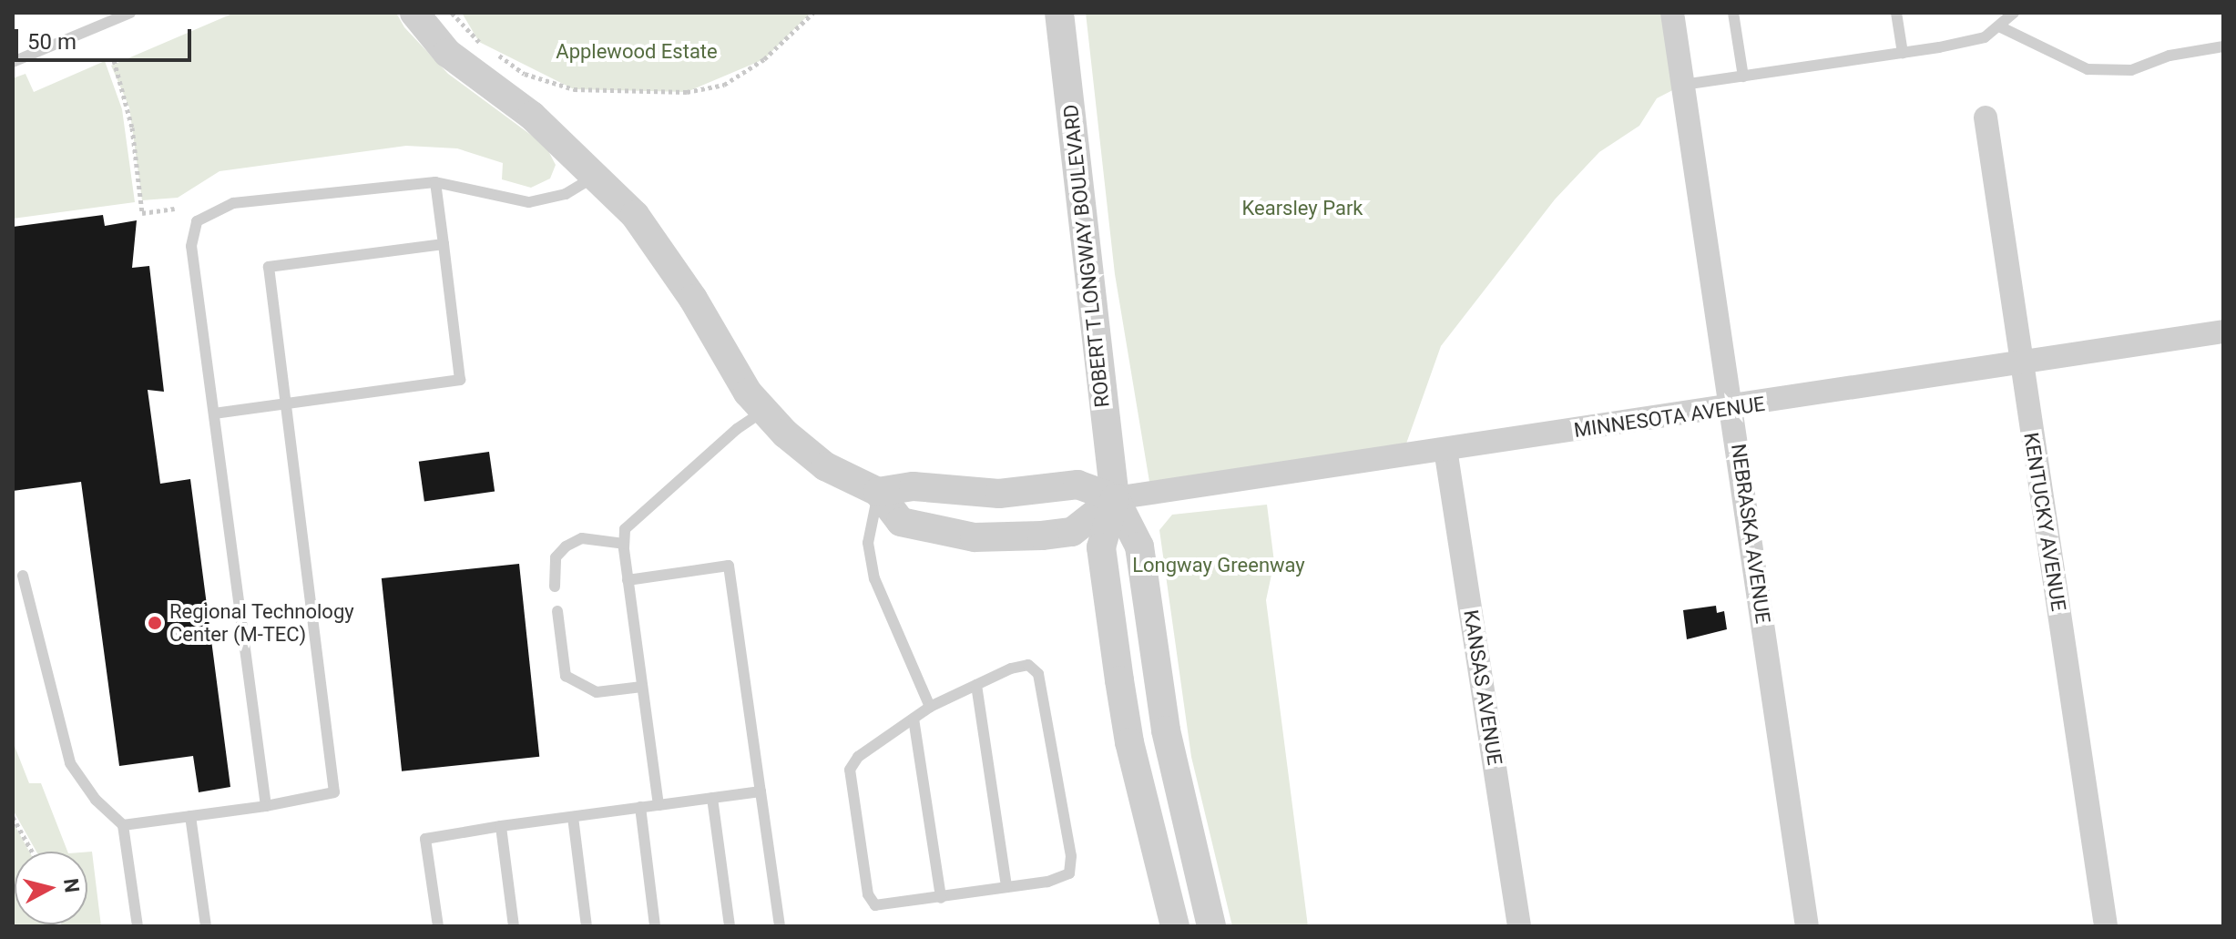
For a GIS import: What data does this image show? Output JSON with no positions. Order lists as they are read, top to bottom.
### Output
{
  "streets": {
    "street": [
      "ROBERT T LONGWAY BOULEVARD",
      "MINNESOTA AVENUE",
      "KENTUCKY AVENUE",
      "NEBRASKA AVENUE",
      "KANSAS AVENUE"
    ]
  },
  "crossings": [
    ["ROBERT T LONGWAY BOULEVARD", "MINNESOTA AVENUE"],
    ["MINNESOTA AVENUE", "KENTUCKY AVENUE"],
    ["MINNESOTA AVENUE", "NEBRASKA AVENUE"],
    ["MINNESOTA AVENUE", "KANSAS AVENUE"]
  ],
  "parks": ["Applewood Estate", "Kearsley Park", "Longway Greenway"],
  "places": ["Regional Technology Center (M-TEC)"],
  "scale_bar": "50 m",
  "north": "right"
}
